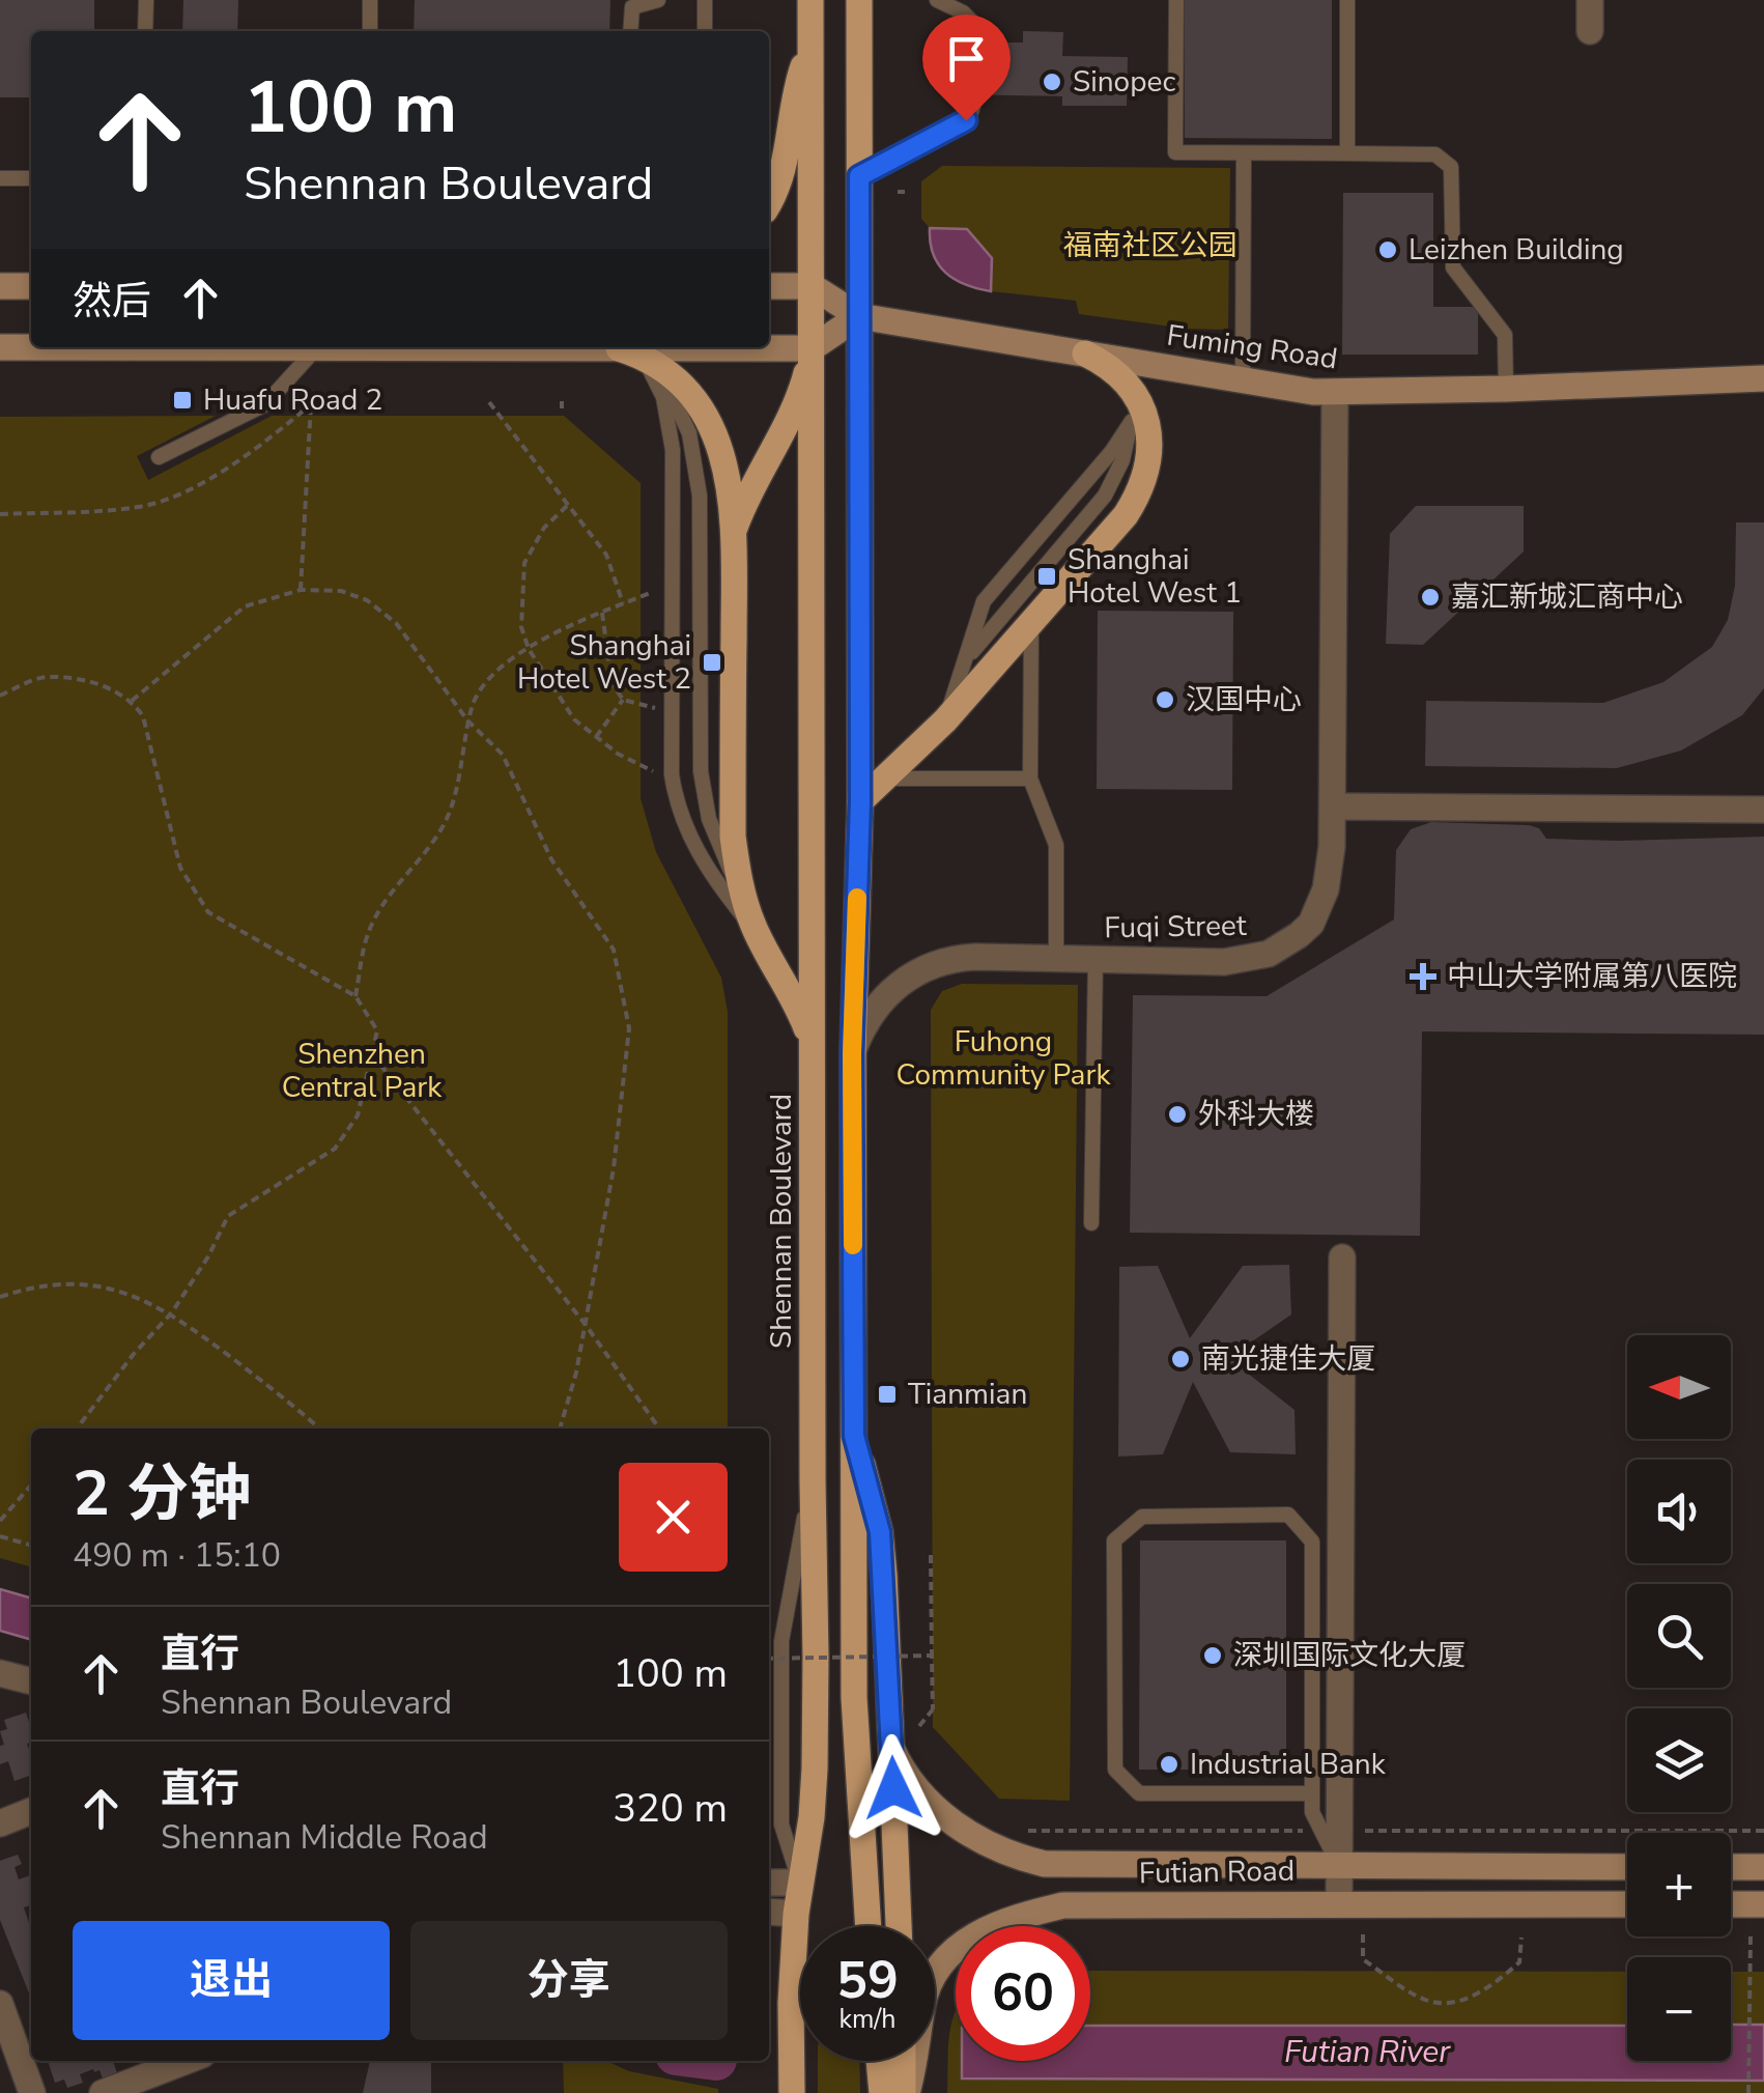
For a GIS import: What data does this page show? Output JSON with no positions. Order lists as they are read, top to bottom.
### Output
{
  "streets": {
    "main road": ["Fuming Road", "Shennan Boulevard", "Futian Road"],
    "street": ["Fuqi Street"]
  },
  "crossings": [
    ["Fuming Road", "Fuqi Street"]
  ],
  "water": ["Futian River"],
  "parks": ["福南社区公园", "Fuhong Community Park", "Shenzhen Central Park"],
  "places": {
    "other": [
      "Sinopec",
      "Leizhen Building",
      "嘉汇新城汇商中心",
      "汉国中心",
      "外科大楼",
      "南光捷佳大厦",
      "深圳国际文化大厦",
      "Industrial Bank"
    ],
    "transit": [
      "Huafu Road 2",
      "Shanghai Hotel West 1",
      "Shanghai Hotel West 2",
      "Tianmian"
    ],
    "health": ["中山大学附属第八医院"]
  },
  "north": "left",
  "page": {
    "turn": ["100 m", "Shennan Boulevard"],
    "then": "然后",
    "map_buttons": ["+", "−"],
    "heading": ["2 分钟", "490 m · 15:10"],
    "list": [
      {
        "name": "直行",
        "note": "Shennan Boulevard",
        "value": "100 m"
      },
      {
        "name": "直行",
        "note": "Shennan Middle Road",
        "value": "320 m"
      }
    ],
    "buttons": ["退出", "分享"],
    "speed": "59 km/h",
    "limit": "60"
  }
}
